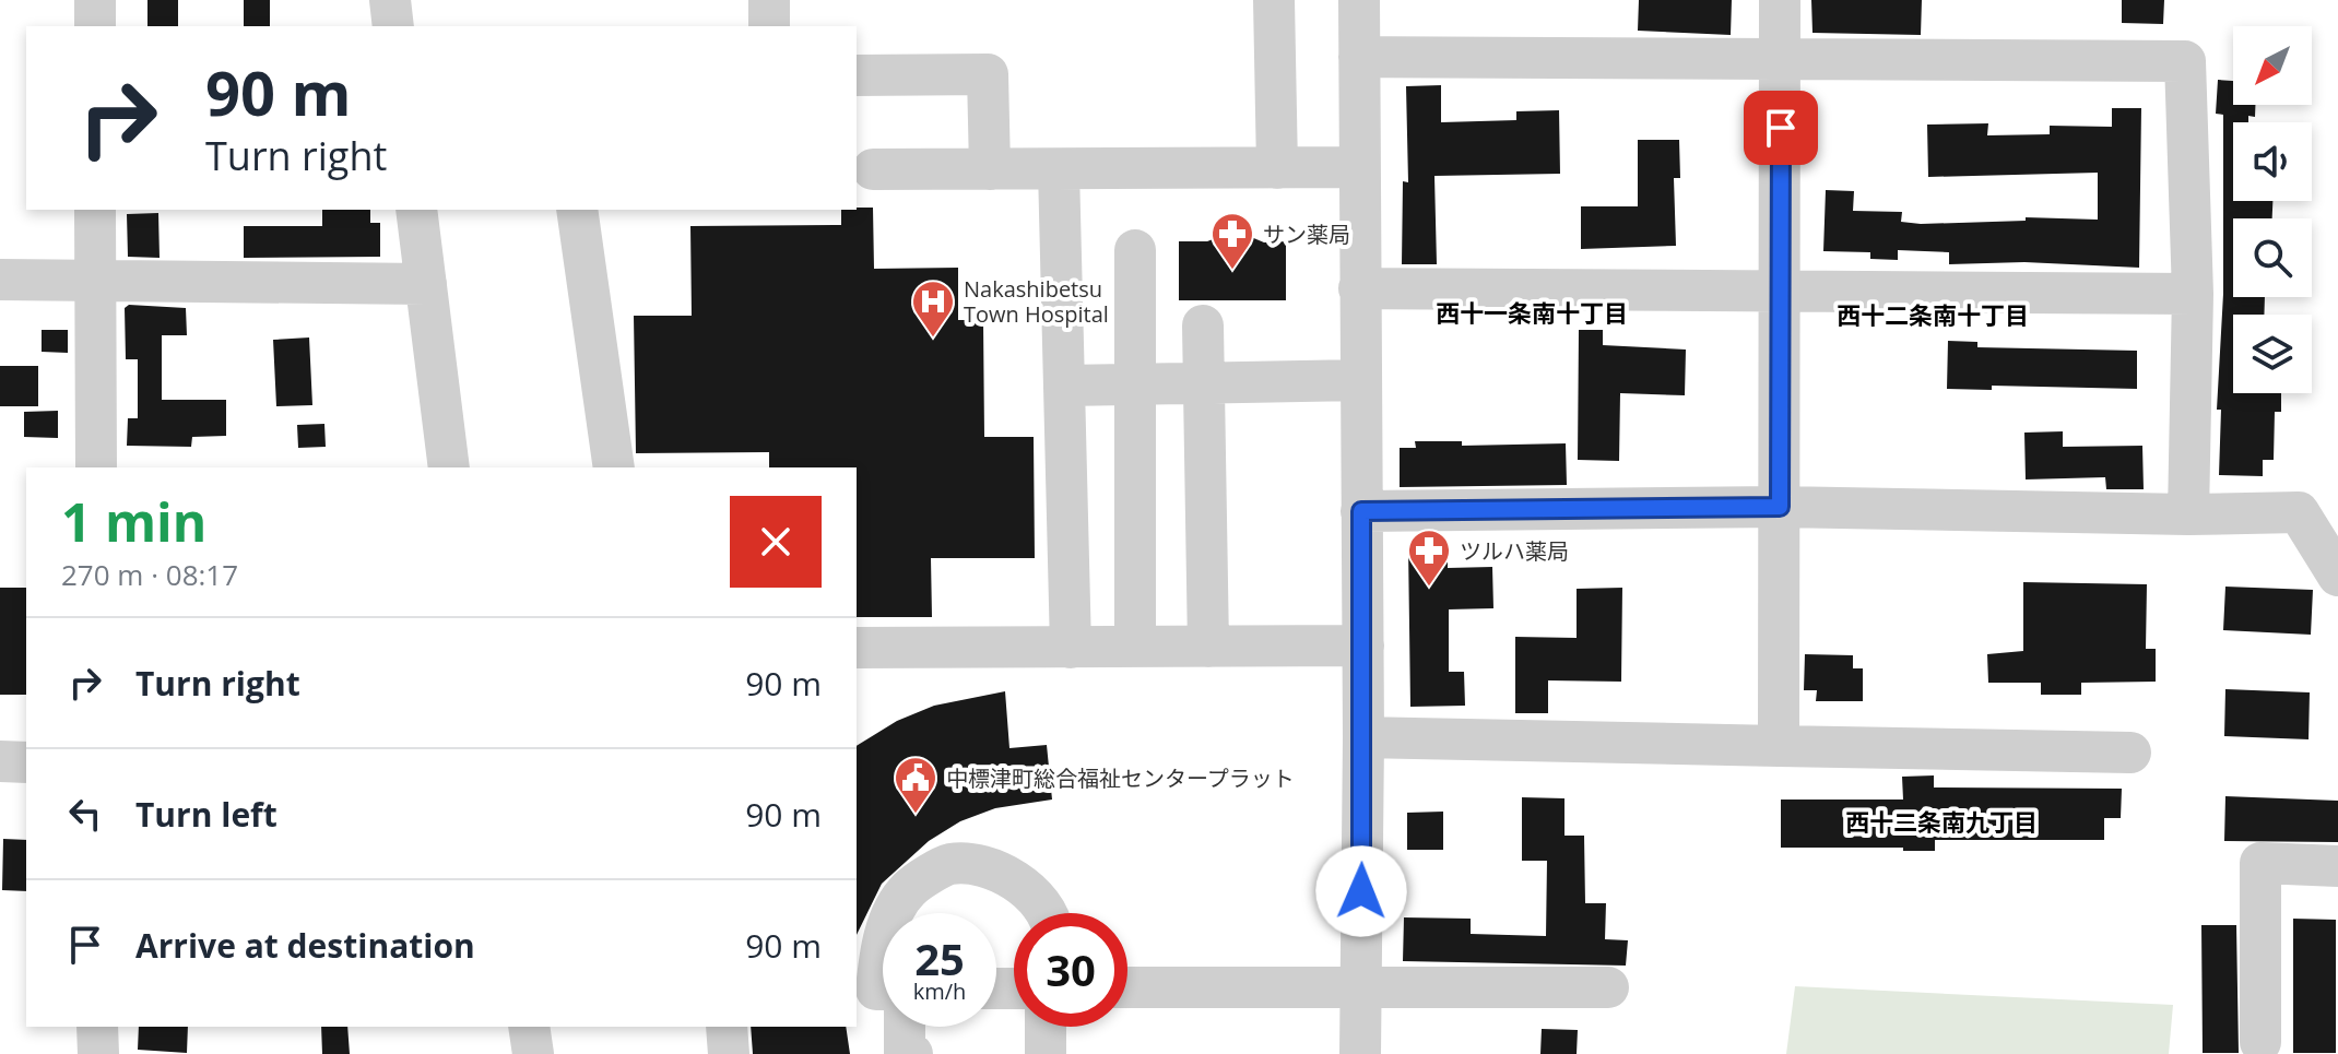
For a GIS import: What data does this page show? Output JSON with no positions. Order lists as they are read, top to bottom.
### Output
{
  "districts": ["西十一条南十丁目", "西十二条南十丁目", "西十二条南九丁目"],
  "places": {
    "pharmacy": ["サン薬局", "ツルハ薬局"],
    "hospital": ["Nakashibetsu Town Hospital"],
    "public building": ["中標津町総合福祉センタープラット"]
  },
  "north": "bottom left",
  "page": {
    "turn": ["90 m", "Turn right"],
    "heading": ["1 min", "270 m · 08:17"],
    "list": [
      {
        "name": "Turn right",
        "value": "90 m"
      },
      {
        "name": "Turn left",
        "value": "90 m"
      },
      {
        "name": "Arrive at destination",
        "value": "90 m"
      }
    ],
    "speed": "25 km/h",
    "limit": "30"
  }
}
